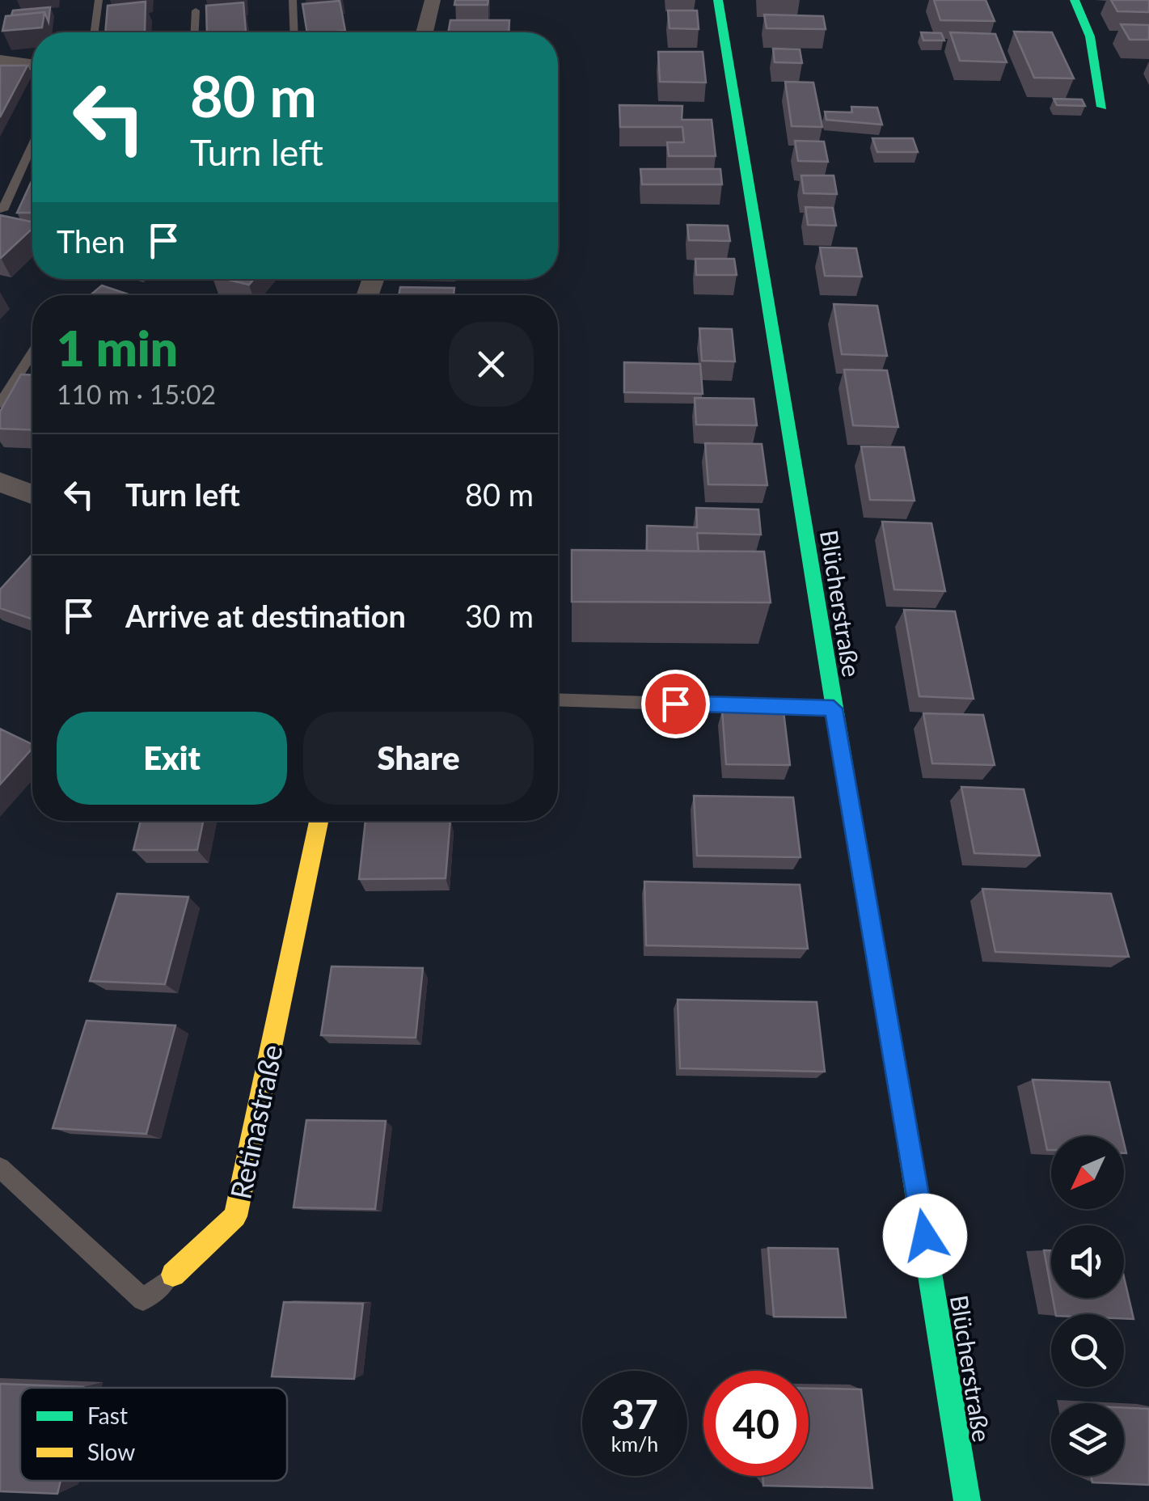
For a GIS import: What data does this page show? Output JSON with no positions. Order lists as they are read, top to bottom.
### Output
{
  "streets": {
    "street": ["Blücherstraße", "Retinastraße"]
  },
  "legend": ["Fast", "Slow"],
  "north": "bottom left",
  "page": {
    "turn": ["80 m", "Turn left"],
    "then": "Then",
    "heading": ["1 min", "110 m · 15:02"],
    "list": [
      {
        "name": "Turn left",
        "value": "80 m"
      },
      {
        "name": "Arrive at destination",
        "value": "30 m"
      }
    ],
    "buttons": ["Exit", "Share"],
    "speed": "37 km/h",
    "limit": "40"
  }
}
